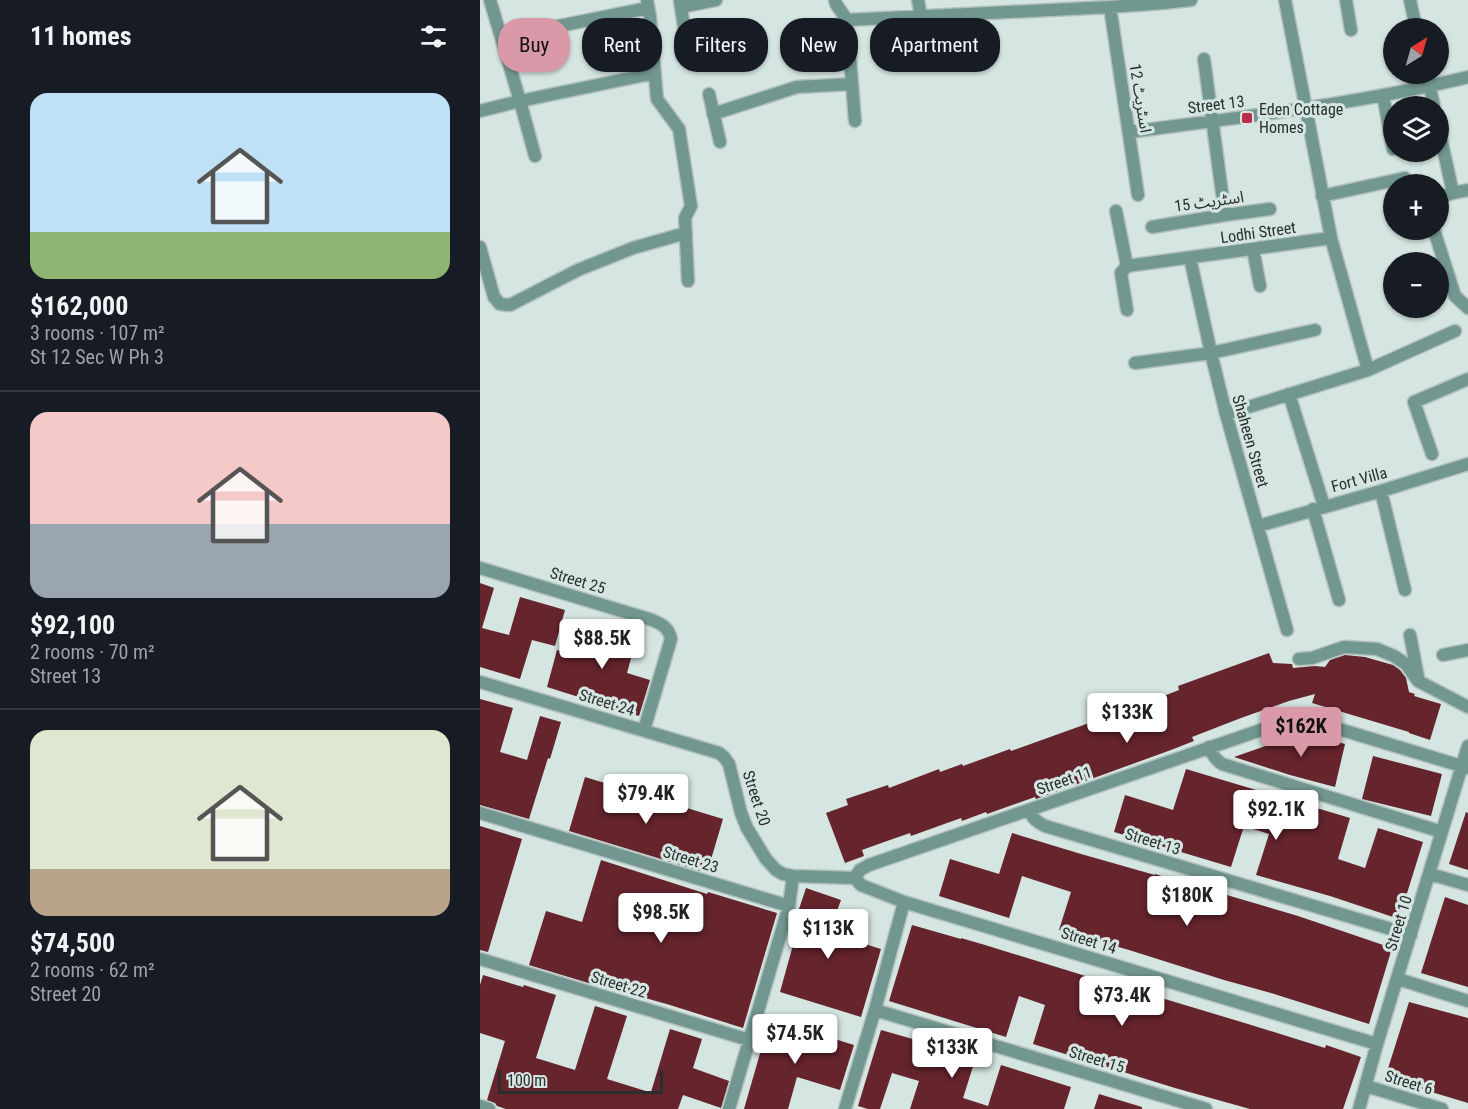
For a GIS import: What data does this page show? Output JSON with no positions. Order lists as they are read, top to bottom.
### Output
{
  "streets": {
    "street": [
      "اسٹریٹ 12",
      "Street 13",
      "اسٹریٹ 15",
      "Lodhi Street",
      "Shaheen Street",
      "Fort Villa",
      "Street 25",
      "Street 24",
      "Street 11",
      "Street 20",
      "Street 23",
      "Street 10",
      "Street 14",
      "Street 22",
      "Street 15",
      "Street 6"
    ]
  },
  "crossings": [
    ["اسٹریٹ 12", "Street 13"],
    ["Street 13", "Street 11"],
    ["Street 13", "Street 10"],
    ["Lodhi Street", "Shaheen Street"],
    ["Shaheen Street", "Fort Villa"],
    ["Street 25", "Street 24"],
    ["Street 24", "Street 20"],
    ["Street 11", "Street 10"],
    ["Street 11", "Street 14"],
    ["Street 20", "Street 14"],
    ["Street 10", "Street 14"],
    ["Street 10", "Street 6"]
  ],
  "places": {
    "transit": ["Eden Cottage Homes"]
  },
  "scale_bar": "100 m",
  "north": "top right",
  "page": {
    "heading": "11 homes",
    "map_buttons": ["+", "−"],
    "chip": [
      "Buy",
      "Rent",
      "Filters",
      "New",
      "Apartment"
    ],
    "list": [
      {
        "name": "$162,000",
        "note": "3 rooms · 107 m² · St 12 Sec W Ph 3"
      },
      {
        "name": "$92,100",
        "note": "2 rooms · 70 m² · Street 13"
      },
      {
        "name": "$74,500",
        "note": "2 rooms · 62 m² · Street 20"
      }
    ],
    "price": [
      "$88.5K",
      "$133K",
      "$162K",
      "$79.4K",
      "$92.1K",
      "$180K",
      "$98.5K",
      "$113K",
      "$73.4K",
      "$74.5K",
      "$133K"
    ],
    "scale": "100 m"
  }
}
